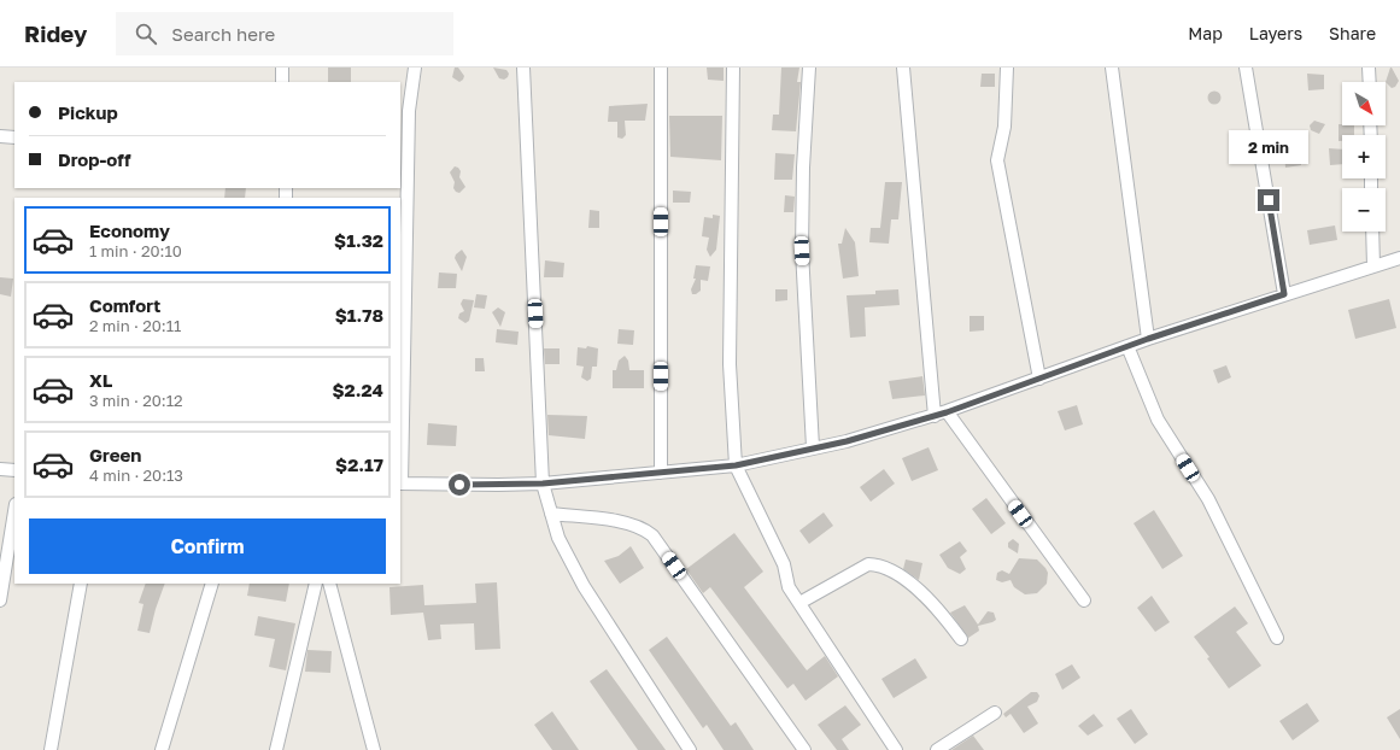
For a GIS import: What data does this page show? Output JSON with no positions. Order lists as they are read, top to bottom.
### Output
{
  "north": "bottom right",
  "page": {
    "header": "Ridey",
    "search": "Search here",
    "nav": ["Map", "Layers", "Share"],
    "map_buttons": ["+", "−"],
    "banner": ["Pickup", "Drop-off"],
    "bubble": "2 min",
    "list": [
      {
        "name": "Economy",
        "note": "1 min · 20:10",
        "value": "$1.32"
      },
      {
        "name": "Comfort",
        "note": "2 min · 20:11",
        "value": "$1.78"
      },
      {
        "name": "XL",
        "note": "3 min · 20:12",
        "value": "$2.24"
      },
      {
        "name": "Green",
        "note": "4 min · 20:13",
        "value": "$2.17"
      }
    ],
    "buttons": "Confirm"
  }
}
